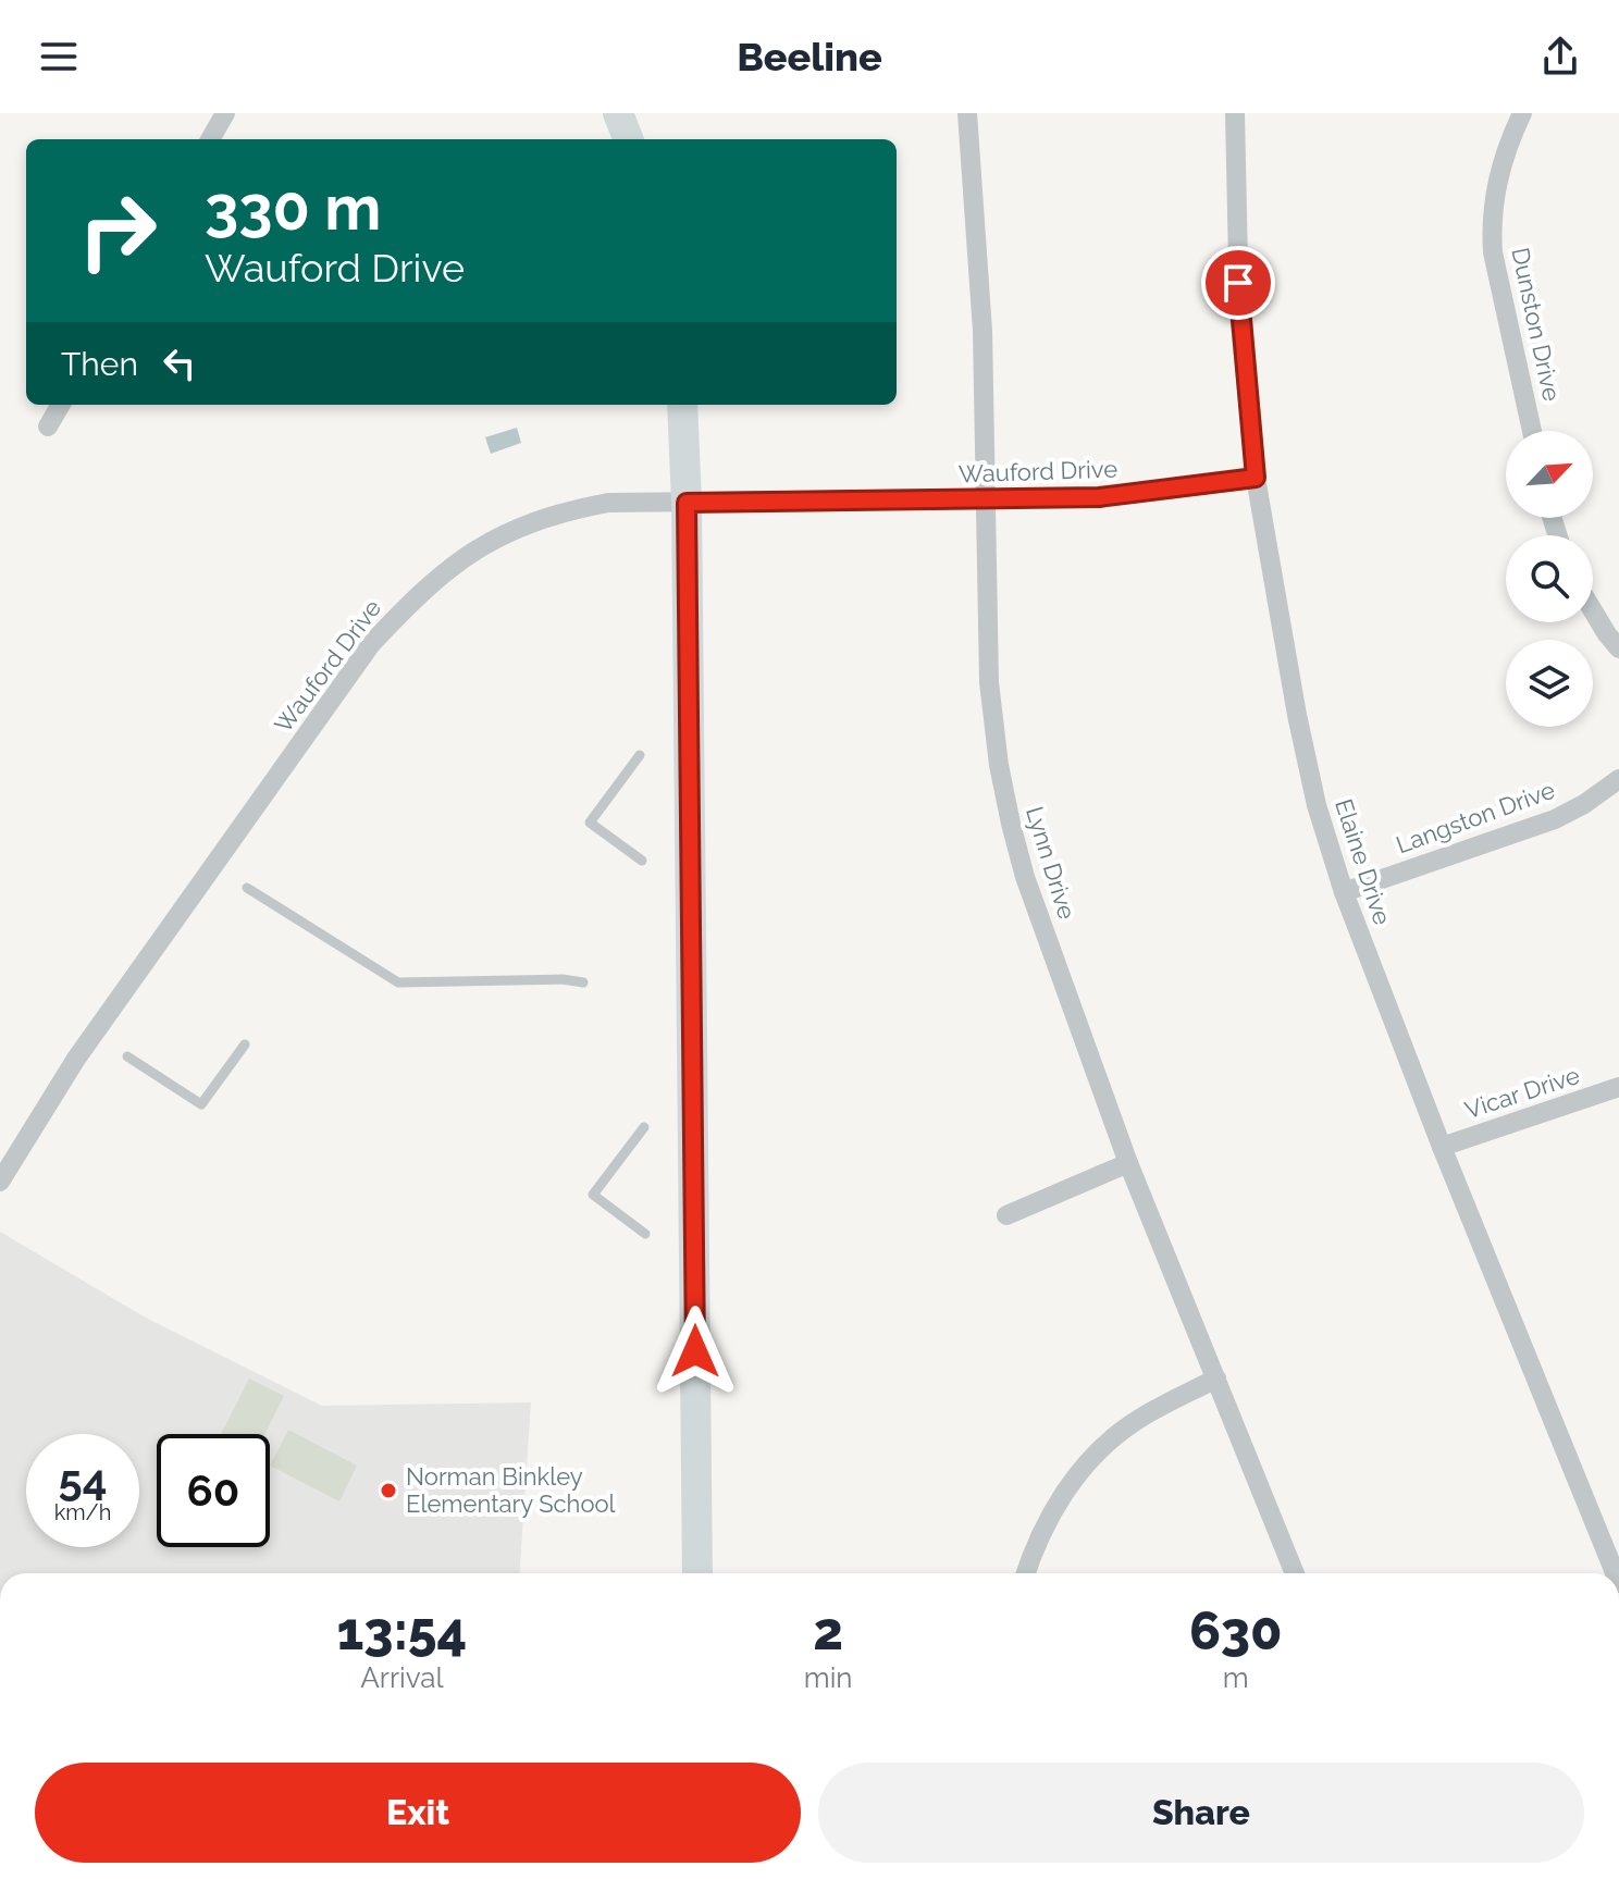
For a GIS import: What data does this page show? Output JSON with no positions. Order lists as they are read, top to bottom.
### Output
{
  "streets": {
    "street": [
      "Dunston Drive",
      "Wauford Drive",
      "Langston Drive",
      "Elaine Drive",
      "Lynn Drive",
      "Vicar Drive"
    ]
  },
  "crossings": [
    ["Wauford Drive", "Elaine Drive"],
    ["Wauford Drive", "Lynn Drive"],
    ["Langston Drive", "Elaine Drive"],
    ["Elaine Drive", "Vicar Drive"]
  ],
  "places": ["Norman Binkley Elementary School"],
  "north": "top right",
  "page": {
    "header": "Beeline",
    "turn": ["330 m", "Wauford Drive"],
    "then": "Then",
    "speed": "54 km/h",
    "limit": "60",
    "eta": [
      "13:54",
      "Arrival",
      "2",
      "min",
      "630",
      "m"
    ],
    "buttons": ["Exit", "Share"]
  }
}
